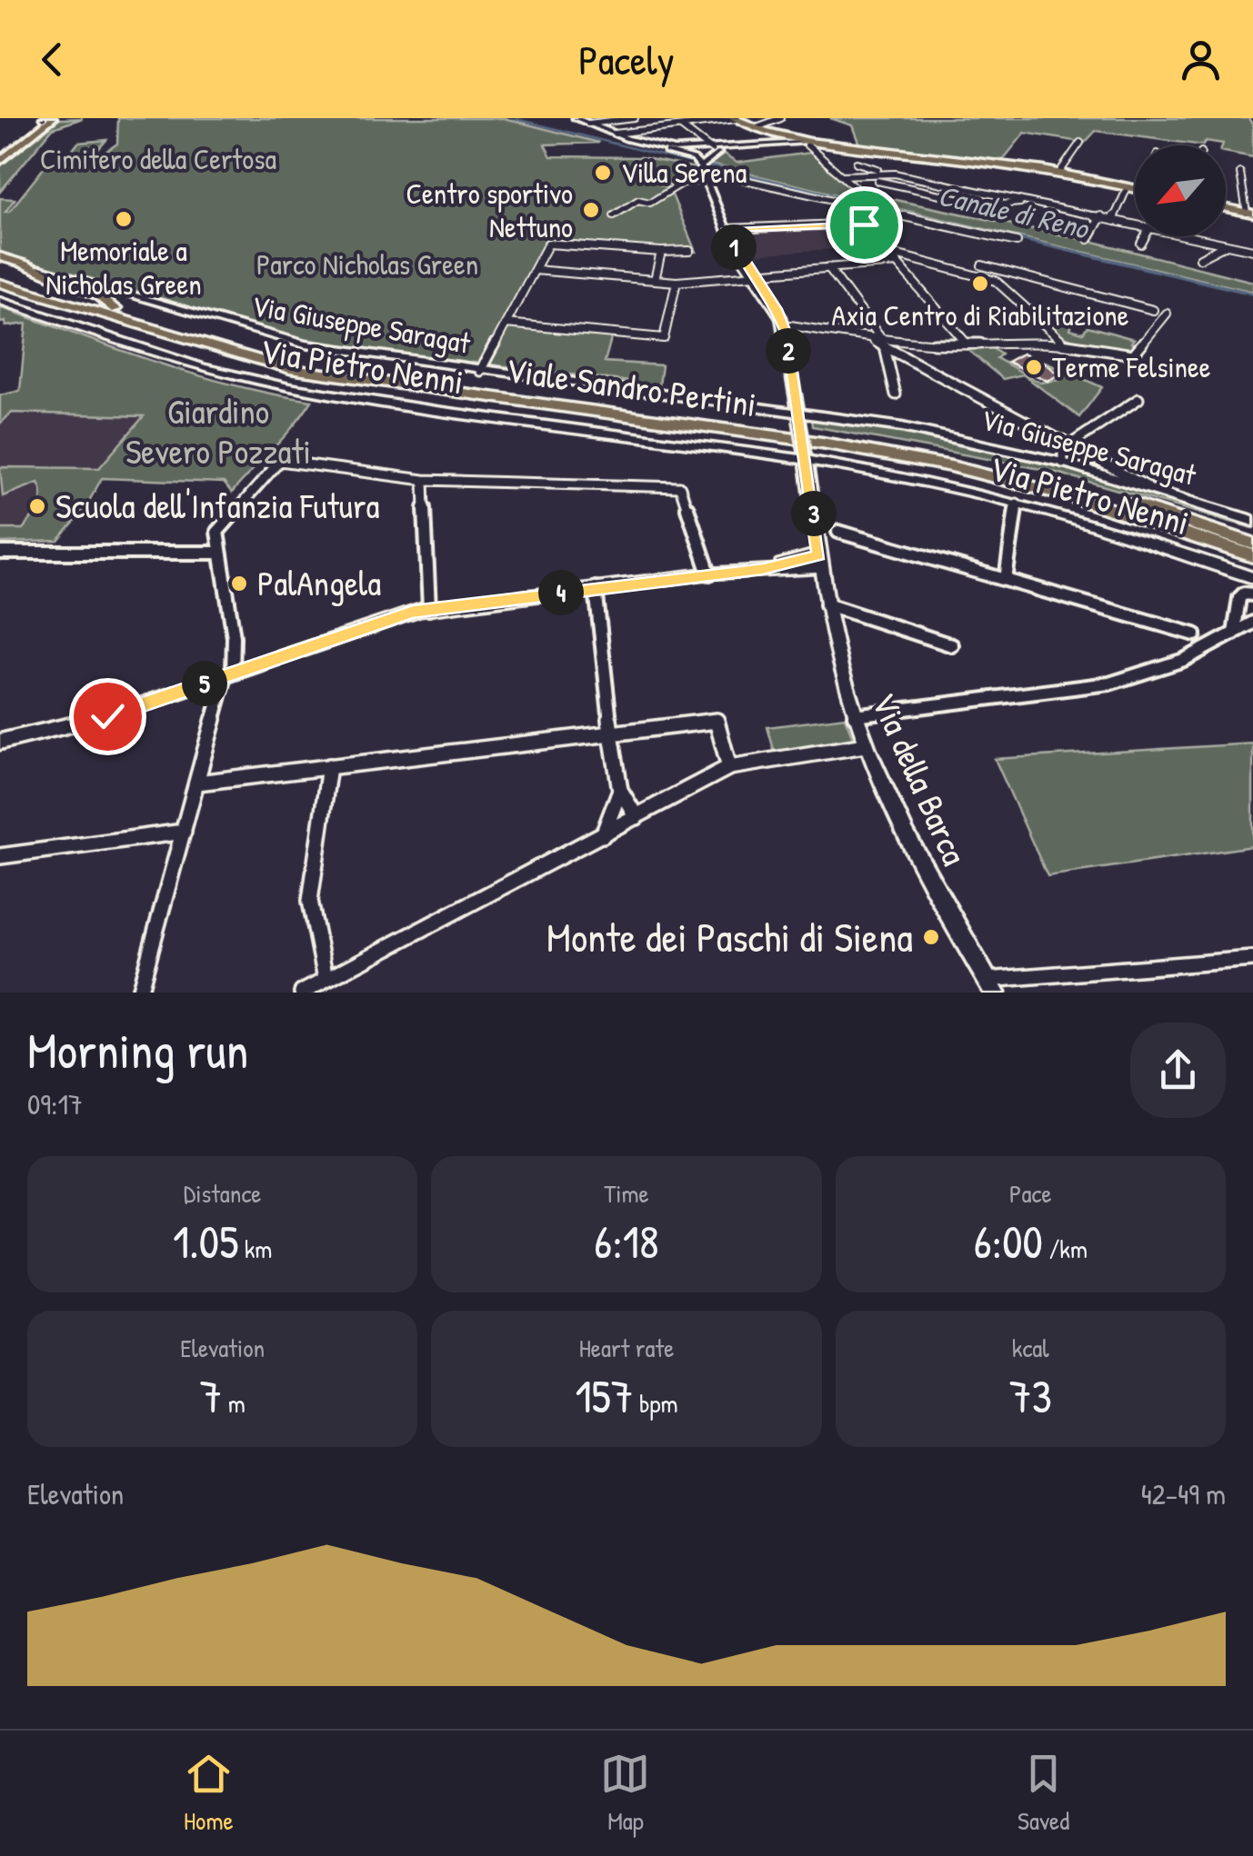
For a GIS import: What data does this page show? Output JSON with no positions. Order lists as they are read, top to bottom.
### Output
{
  "streets": {
    "main road": ["Via Giuseppe Saragat", "Viale Sandro Pertini"],
    "street": ["Via Pietro Nenni", "Via della Barca"]
  },
  "crossings": [
    ["Via Giuseppe Saragat", "Via della Barca"],
    ["Via Pietro Nenni", "Via della Barca"]
  ],
  "water": ["Canale di Reno"],
  "parks": ["Cimitero della Certosa", "Parco Nicholas Green", "Giardino Severo Pozzati"],
  "places": [
    "Villa Serena",
    "Centro sportivo Nettuno",
    "Memoriale a Nicholas Green",
    "Axia Centro di Riabilitazione",
    "Terme Felsinee",
    "Scuola dell'Infanzia Futura",
    "PalAngela",
    "Monte dei Paschi di Siena"
  ],
  "north": "bottom left",
  "page": {
    "header": "Pacely",
    "pins": [
      "1",
      "2",
      "3",
      "4",
      "5"
    ],
    "heading": ["Morning run", "09:17"],
    "stats": [
      ["Distance", "1.05 km"],
      ["Time", "6:18"],
      ["Pace", "6:00 /km"],
      ["Elevation", "7 m"],
      ["Heart rate", "157 bpm"],
      ["kcal", "73"]
    ],
    "chart": ["Elevation", "42–49 m"],
    "tabs": ["Home", "Map", "Saved"]
  }
}
